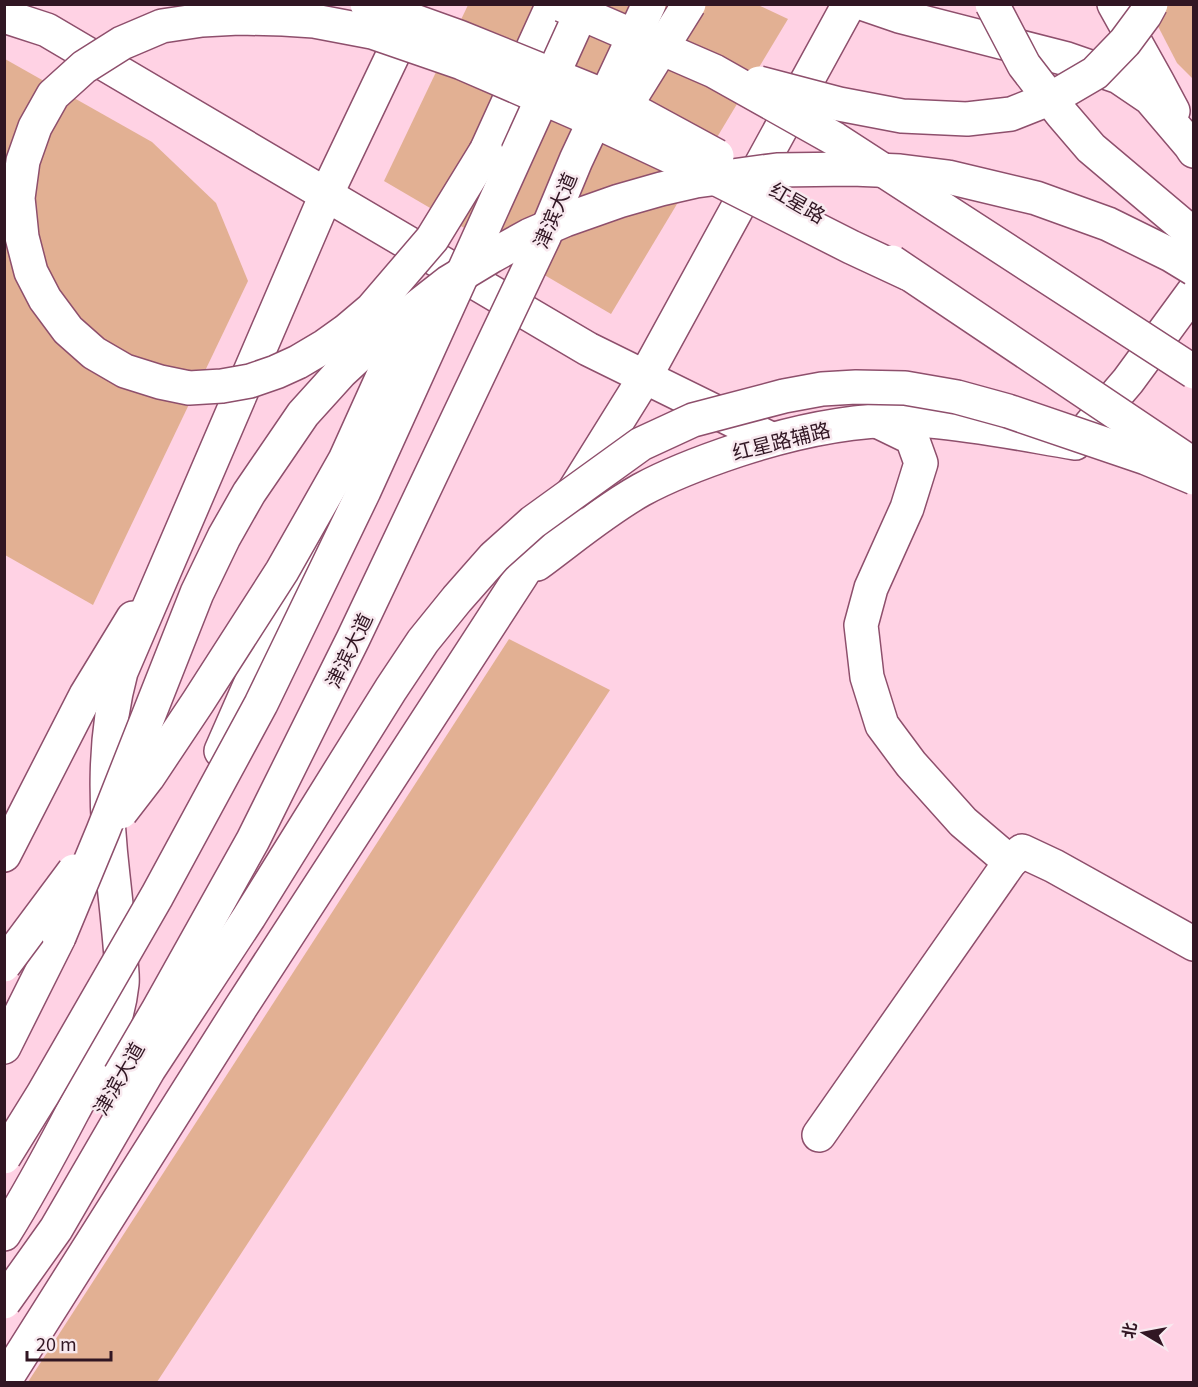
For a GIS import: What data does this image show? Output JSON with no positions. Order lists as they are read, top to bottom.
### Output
{
  "streets": {
    "main road": ["红星路", "津滨大道", "红星路辅路"]
  },
  "scale_bar": "20 m",
  "north": "left"
}
